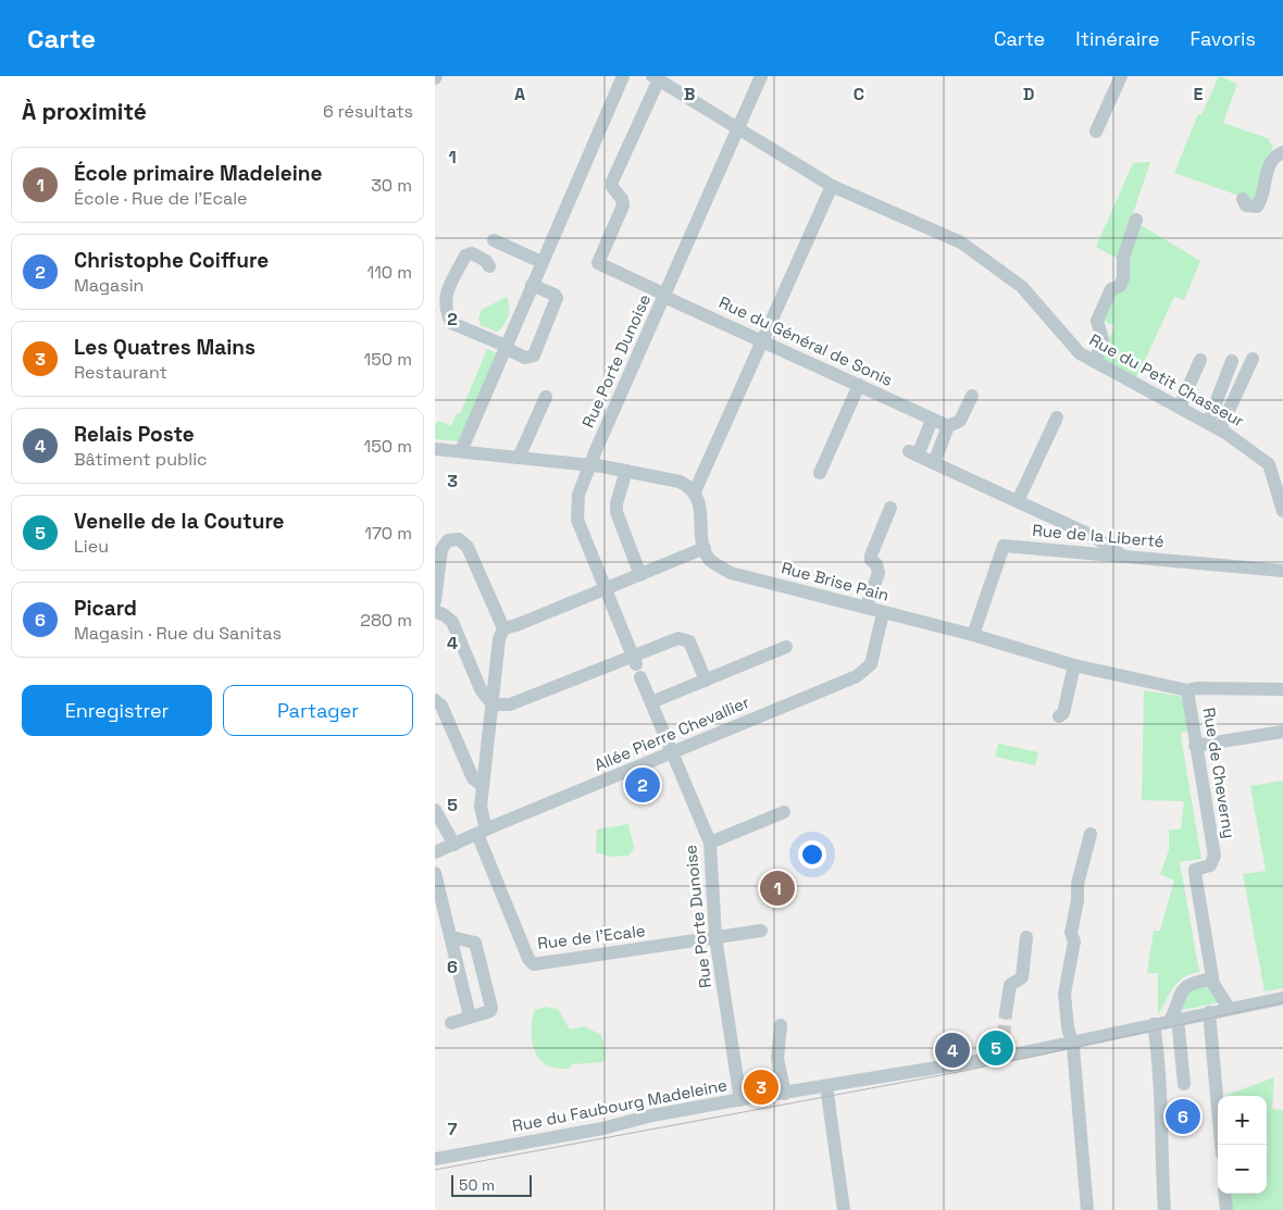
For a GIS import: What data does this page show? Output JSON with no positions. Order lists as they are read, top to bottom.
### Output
{
  "streets": {
    "street": [
      "Rue du Général de Sonis",
      "Rue Porte Dunoise",
      "Rue du Petit Chasseur",
      "Rue de la Liberté",
      "Rue Brise Pain",
      "Allée Pierre Chevallier",
      "Rue de Cheverny",
      "Rue de l'Ecale",
      "Rue du Faubourg Madeleine"
    ]
  },
  "crossings": [
    ["Rue du Général de Sonis", "Rue Porte Dunoise"],
    ["Rue du Général de Sonis", "Rue du Petit Chasseur"],
    ["Rue Porte Dunoise", "Rue du Petit Chasseur"],
    ["Rue Porte Dunoise", "Allée Pierre Chevallier"],
    ["Rue Porte Dunoise", "Rue de l'Ecale"],
    ["Rue Porte Dunoise", "Rue du Faubourg Madeleine"],
    ["Rue de la Liberté", "Rue Brise Pain"],
    ["Rue Brise Pain", "Allée Pierre Chevallier"],
    ["Rue Brise Pain", "Rue de Cheverny"],
    ["Allée Pierre Chevallier", "Rue de l'Ecale"],
    ["Rue de Cheverny", "Rue du Faubourg Madeleine"]
  ],
  "scale_bar": "50 m",
  "page": {
    "header": "Carte",
    "nav": ["Carte", "Itinéraire", "Favoris"],
    "heading": ["À proximité", "6 résultats"],
    "list": [
      {
        "mark": "1",
        "name": "École primaire Madeleine",
        "note": "École · Rue de l'Ecale",
        "value": "30 m"
      },
      {
        "mark": "2",
        "name": "Christophe Coiffure",
        "note": "Magasin",
        "value": "110 m"
      },
      {
        "mark": "3",
        "name": "Les Quatres Mains",
        "note": "Restaurant",
        "value": "150 m"
      },
      {
        "mark": "4",
        "name": "Relais Poste",
        "note": "Bâtiment public",
        "value": "150 m"
      },
      {
        "mark": "5",
        "name": "Venelle de la Couture",
        "note": "Lieu",
        "value": "170 m"
      },
      {
        "mark": "6",
        "name": "Picard",
        "note": "Magasin · Rue du Sanitas",
        "value": "280 m"
      }
    ],
    "buttons": ["Enregistrer", "Partager"],
    "pins": [
      "2",
      "1",
      "5",
      "4",
      "3",
      "6"
    ],
    "map_buttons": ["+", "−"],
    "scale": "50 m"
  },
  "grid": {
    "columns": [
      "A",
      "B",
      "C",
      "D",
      "E"
    ],
    "rows": [
      "1",
      "2",
      "3",
      "4",
      "5",
      "6",
      "7"
    ]
  }
}
